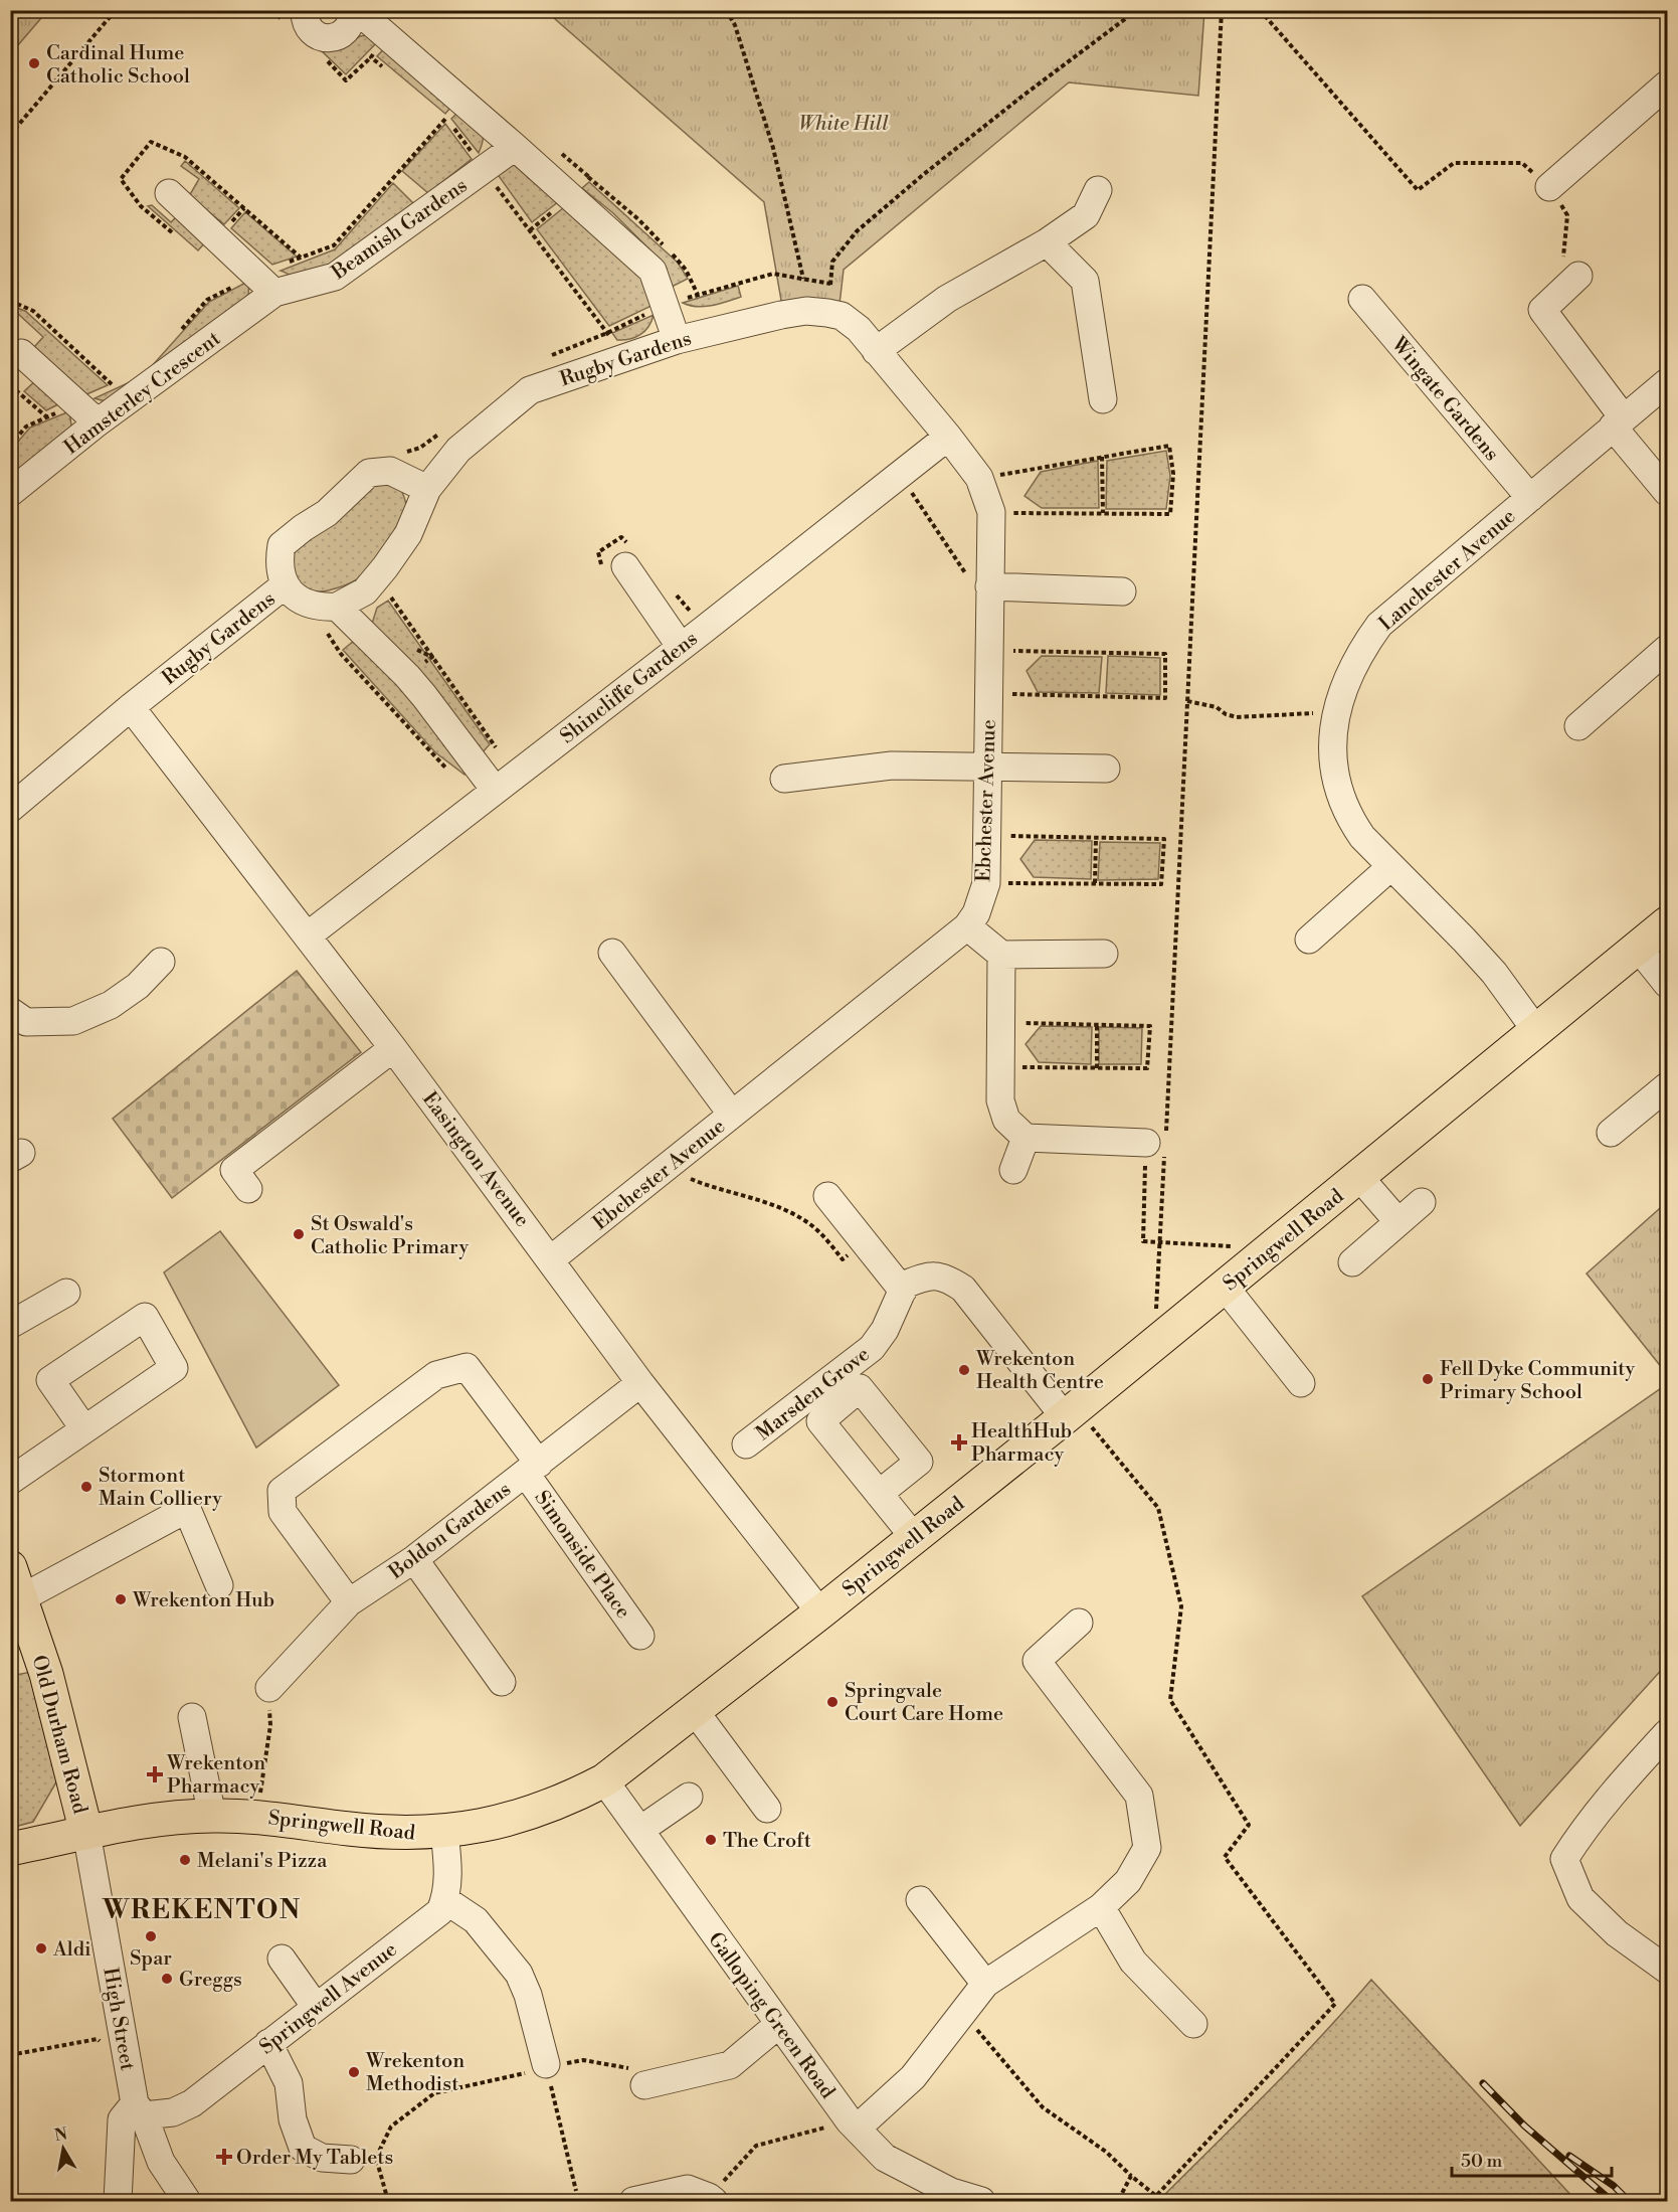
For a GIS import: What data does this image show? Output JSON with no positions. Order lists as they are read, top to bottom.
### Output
{
  "streets": {
    "main road": ["Springwell Road", "Old Durham Road"],
    "street": [
      "Beamish Gardens",
      "Rugby Gardens",
      "Hamsterley Crescent",
      "Wingate Gardens",
      "Lanchester Avenue",
      "Shincliffe Gardens",
      "Ebchester Avenue",
      "Easington Avenue",
      "Marsden Grove",
      "Boldon Gardens",
      "Simonside Place",
      "Springwell Avenue",
      "Galloping Green Road",
      "High Street"
    ]
  },
  "crossings": [
    ["Beamish Gardens", "Hamsterley Crescent"],
    ["Rugby Gardens", "Ebchester Avenue"],
    ["Rugby Gardens", "Easington Avenue"],
    ["Wingate Gardens", "Lanchester Avenue"],
    ["Lanchester Avenue", "Springwell Road"],
    ["Shincliffe Gardens", "Ebchester Avenue"],
    ["Shincliffe Gardens", "Easington Avenue"],
    ["Ebchester Avenue", "Easington Avenue"],
    ["Easington Avenue", "Springwell Road"],
    ["Easington Avenue", "Boldon Gardens"],
    ["Springwell Road", "Old Durham Road"],
    ["Springwell Road", "Galloping Green Road"],
    ["Springwell Road", "High Street"],
    ["Boldon Gardens", "Simonside Place"],
    ["Old Durham Road", "High Street"],
    ["Springwell Avenue", "High Street"]
  ],
  "districts": ["WREKENTON"],
  "parks": ["White Hill"],
  "places": {
    "other": [
      "Cardinal Hume Catholic School",
      "St Oswald's Catholic Primary",
      "Wrekenton Health Centre",
      "Fell Dyke Community Primary School",
      "Stormont Main Colliery",
      "Wrekenton Hub",
      "Springvale Court Care Home",
      "The Croft",
      "Melani's Pizza",
      "Spar",
      "Aldi",
      "Greggs",
      "Wrekenton Methodist"
    ],
    "health": ["HealthHub Pharmacy", "Wrekenton Pharmacy", "Order My Tablets"]
  },
  "scale_bar": "50 m",
  "north": "top"
}
